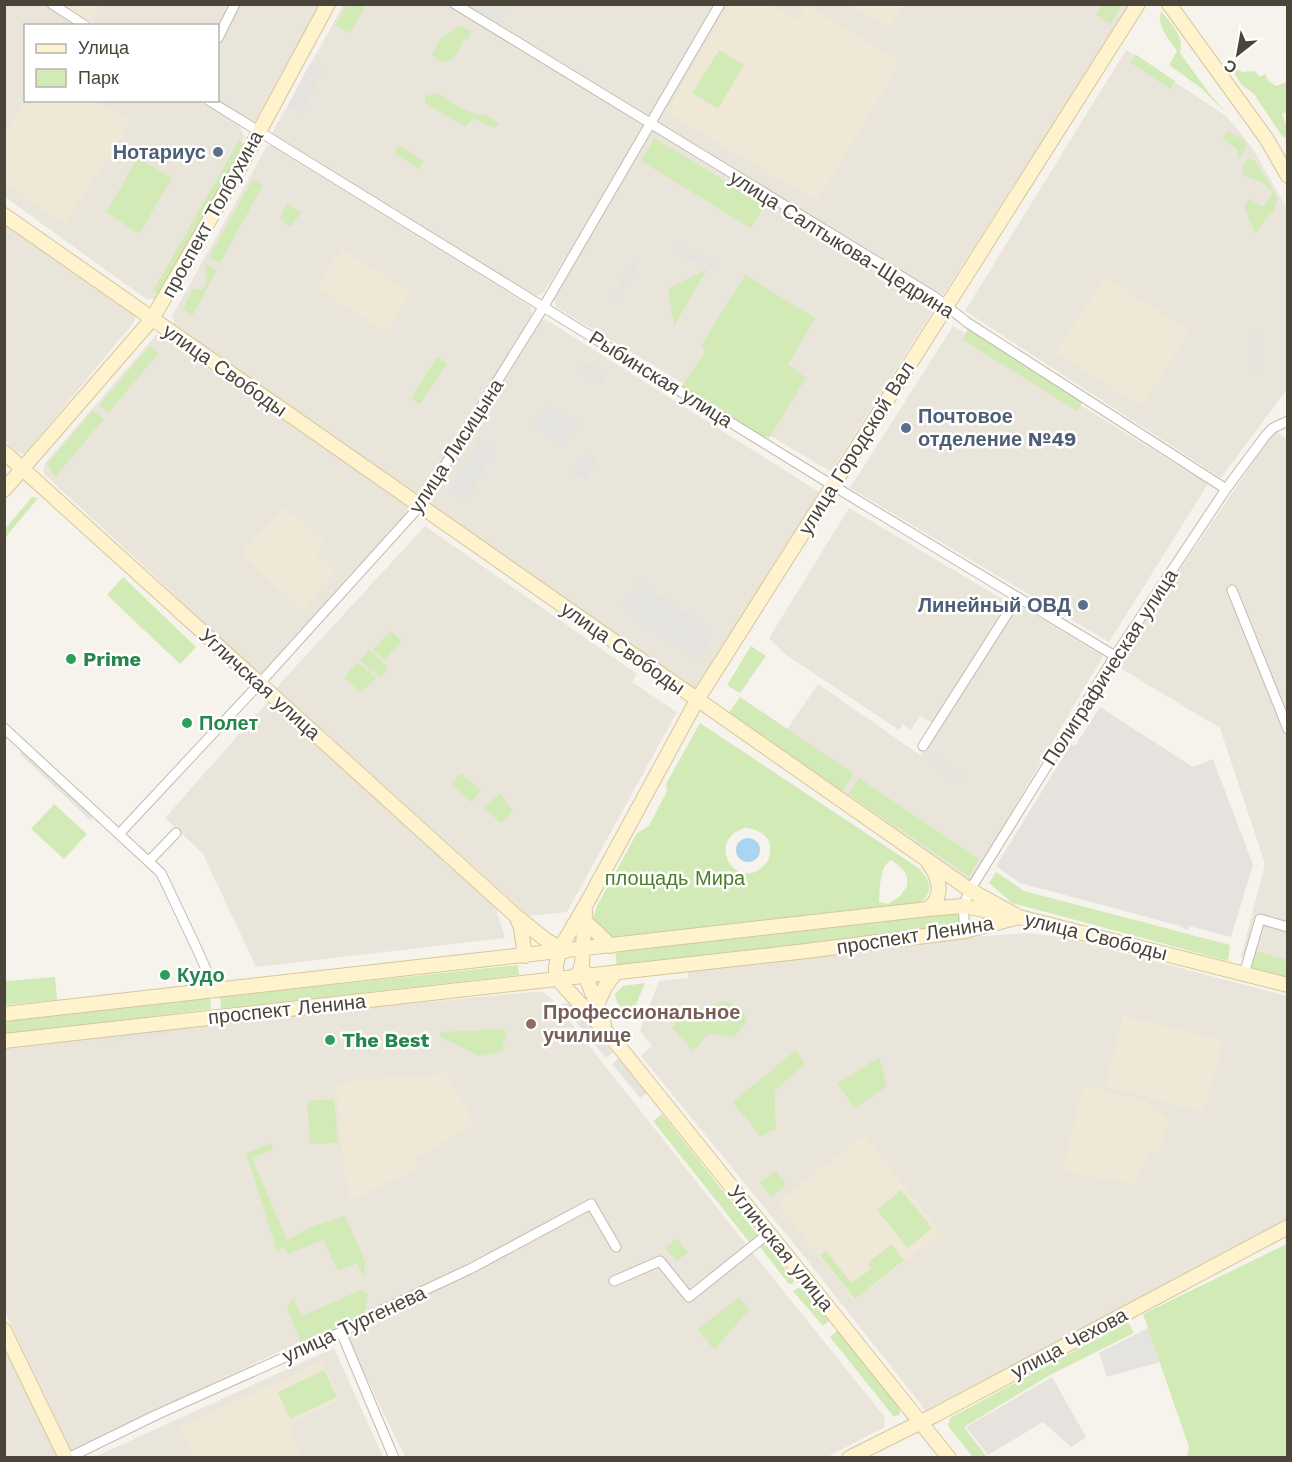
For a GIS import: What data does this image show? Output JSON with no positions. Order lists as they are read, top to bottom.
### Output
{
  "streets": {
    "main road": [
      "проспект Толбухина",
      "улица Свободы",
      "улица Городской Вал",
      "Угличская улица",
      "проспект Ленина",
      "улица Чехова"
    ],
    "street": [
      "улица Салтыкова-Щедрина",
      "Рыбинская улица",
      "улица Лисицына",
      "Полиграфическая улица",
      "улица Тургенева"
    ]
  },
  "crossings": [
    ["проспект Толбухина", "улица Свободы"],
    ["проспект Толбухина", "Рыбинская улица"],
    ["проспект Толбухина", "Угличская улица"],
    ["улица Салтыкова-Щедрина", "улица Лисицына"],
    ["улица Салтыкова-Щедрина", "улица Городской Вал"],
    ["улица Салтыкова-Щедрина", "Полиграфическая улица"],
    ["улица Свободы", "улица Лисицына"],
    ["улица Свободы", "улица Городской Вал"],
    ["улица Свободы", "Полиграфическая улица"],
    ["улица Свободы", "проспект Ленина"],
    ["Рыбинская улица", "улица Лисицына"],
    ["Рыбинская улица", "улица Городской Вал"],
    ["Рыбинская улица", "Полиграфическая улица"],
    ["улица Лисицына", "Угличская улица"],
    ["улица Городской Вал", "Угличская улица"],
    ["улица Городской Вал", "проспект Ленина"],
    ["Полиграфическая улица", "проспект Ленина"],
    ["Угличская улица", "проспект Ленина"],
    ["Угличская улица", "улица Чехова"]
  ],
  "parks": ["площадь Мира"],
  "places": [
    "Нотариус",
    "Почтовое отделение №49",
    "Линейный ОВД",
    "Prime",
    "Полет",
    "Кудо",
    "Профессиональное училище",
    "The Best"
  ],
  "legend": ["Улица", "Парк"],
  "north": "bottom left"
}
